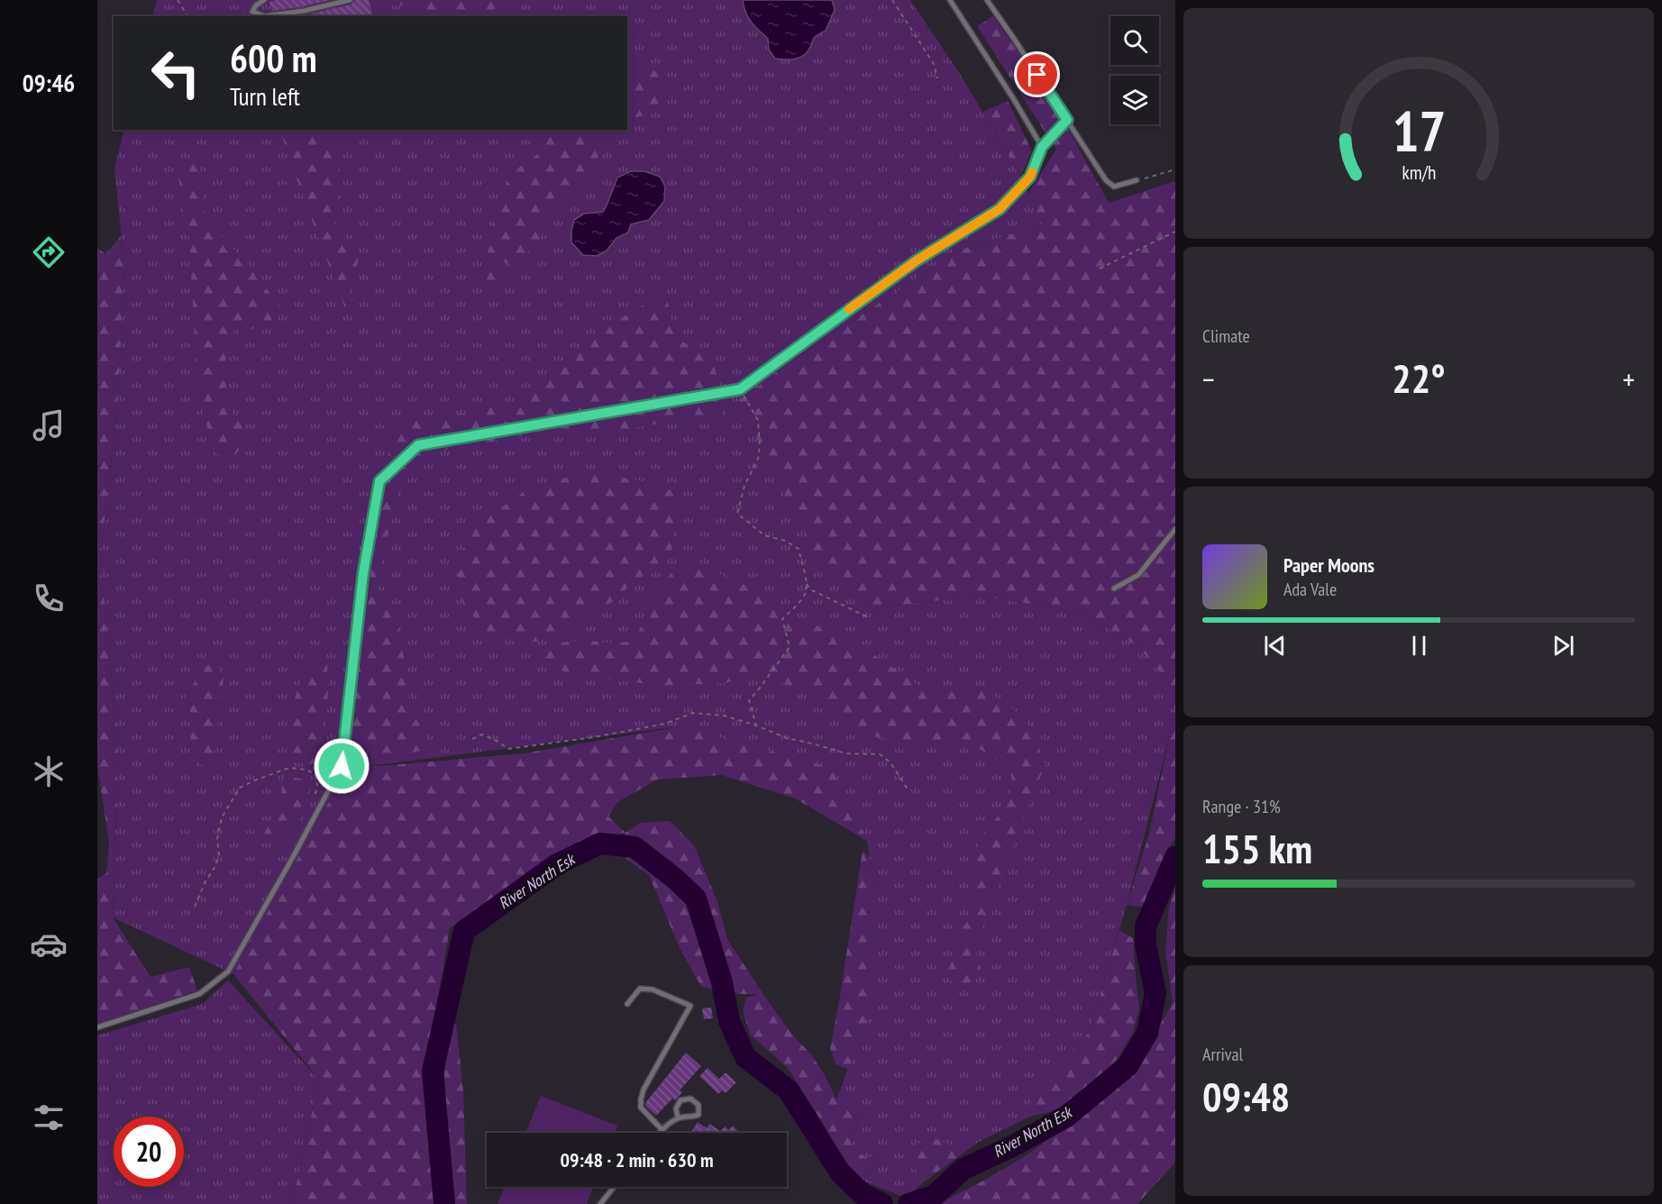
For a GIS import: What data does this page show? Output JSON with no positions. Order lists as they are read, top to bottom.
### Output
{
  "water": ["River North Esk"],
  "page": {
    "tabs": "09:46",
    "turn": ["600 m", "Turn left"],
    "tile": [
      "Climate",
      ["Range · 31%", "155 km"],
      ["Arrival", "09:48"]
    ],
    "heat": ["−", "22°", "+"],
    "song": ["Paper Moons", "Ada Vale"],
    "limit": "20",
    "trip": "09:48 · 2 min · 630 m",
    "gauge": ["17", "km/h"]
  }
}
